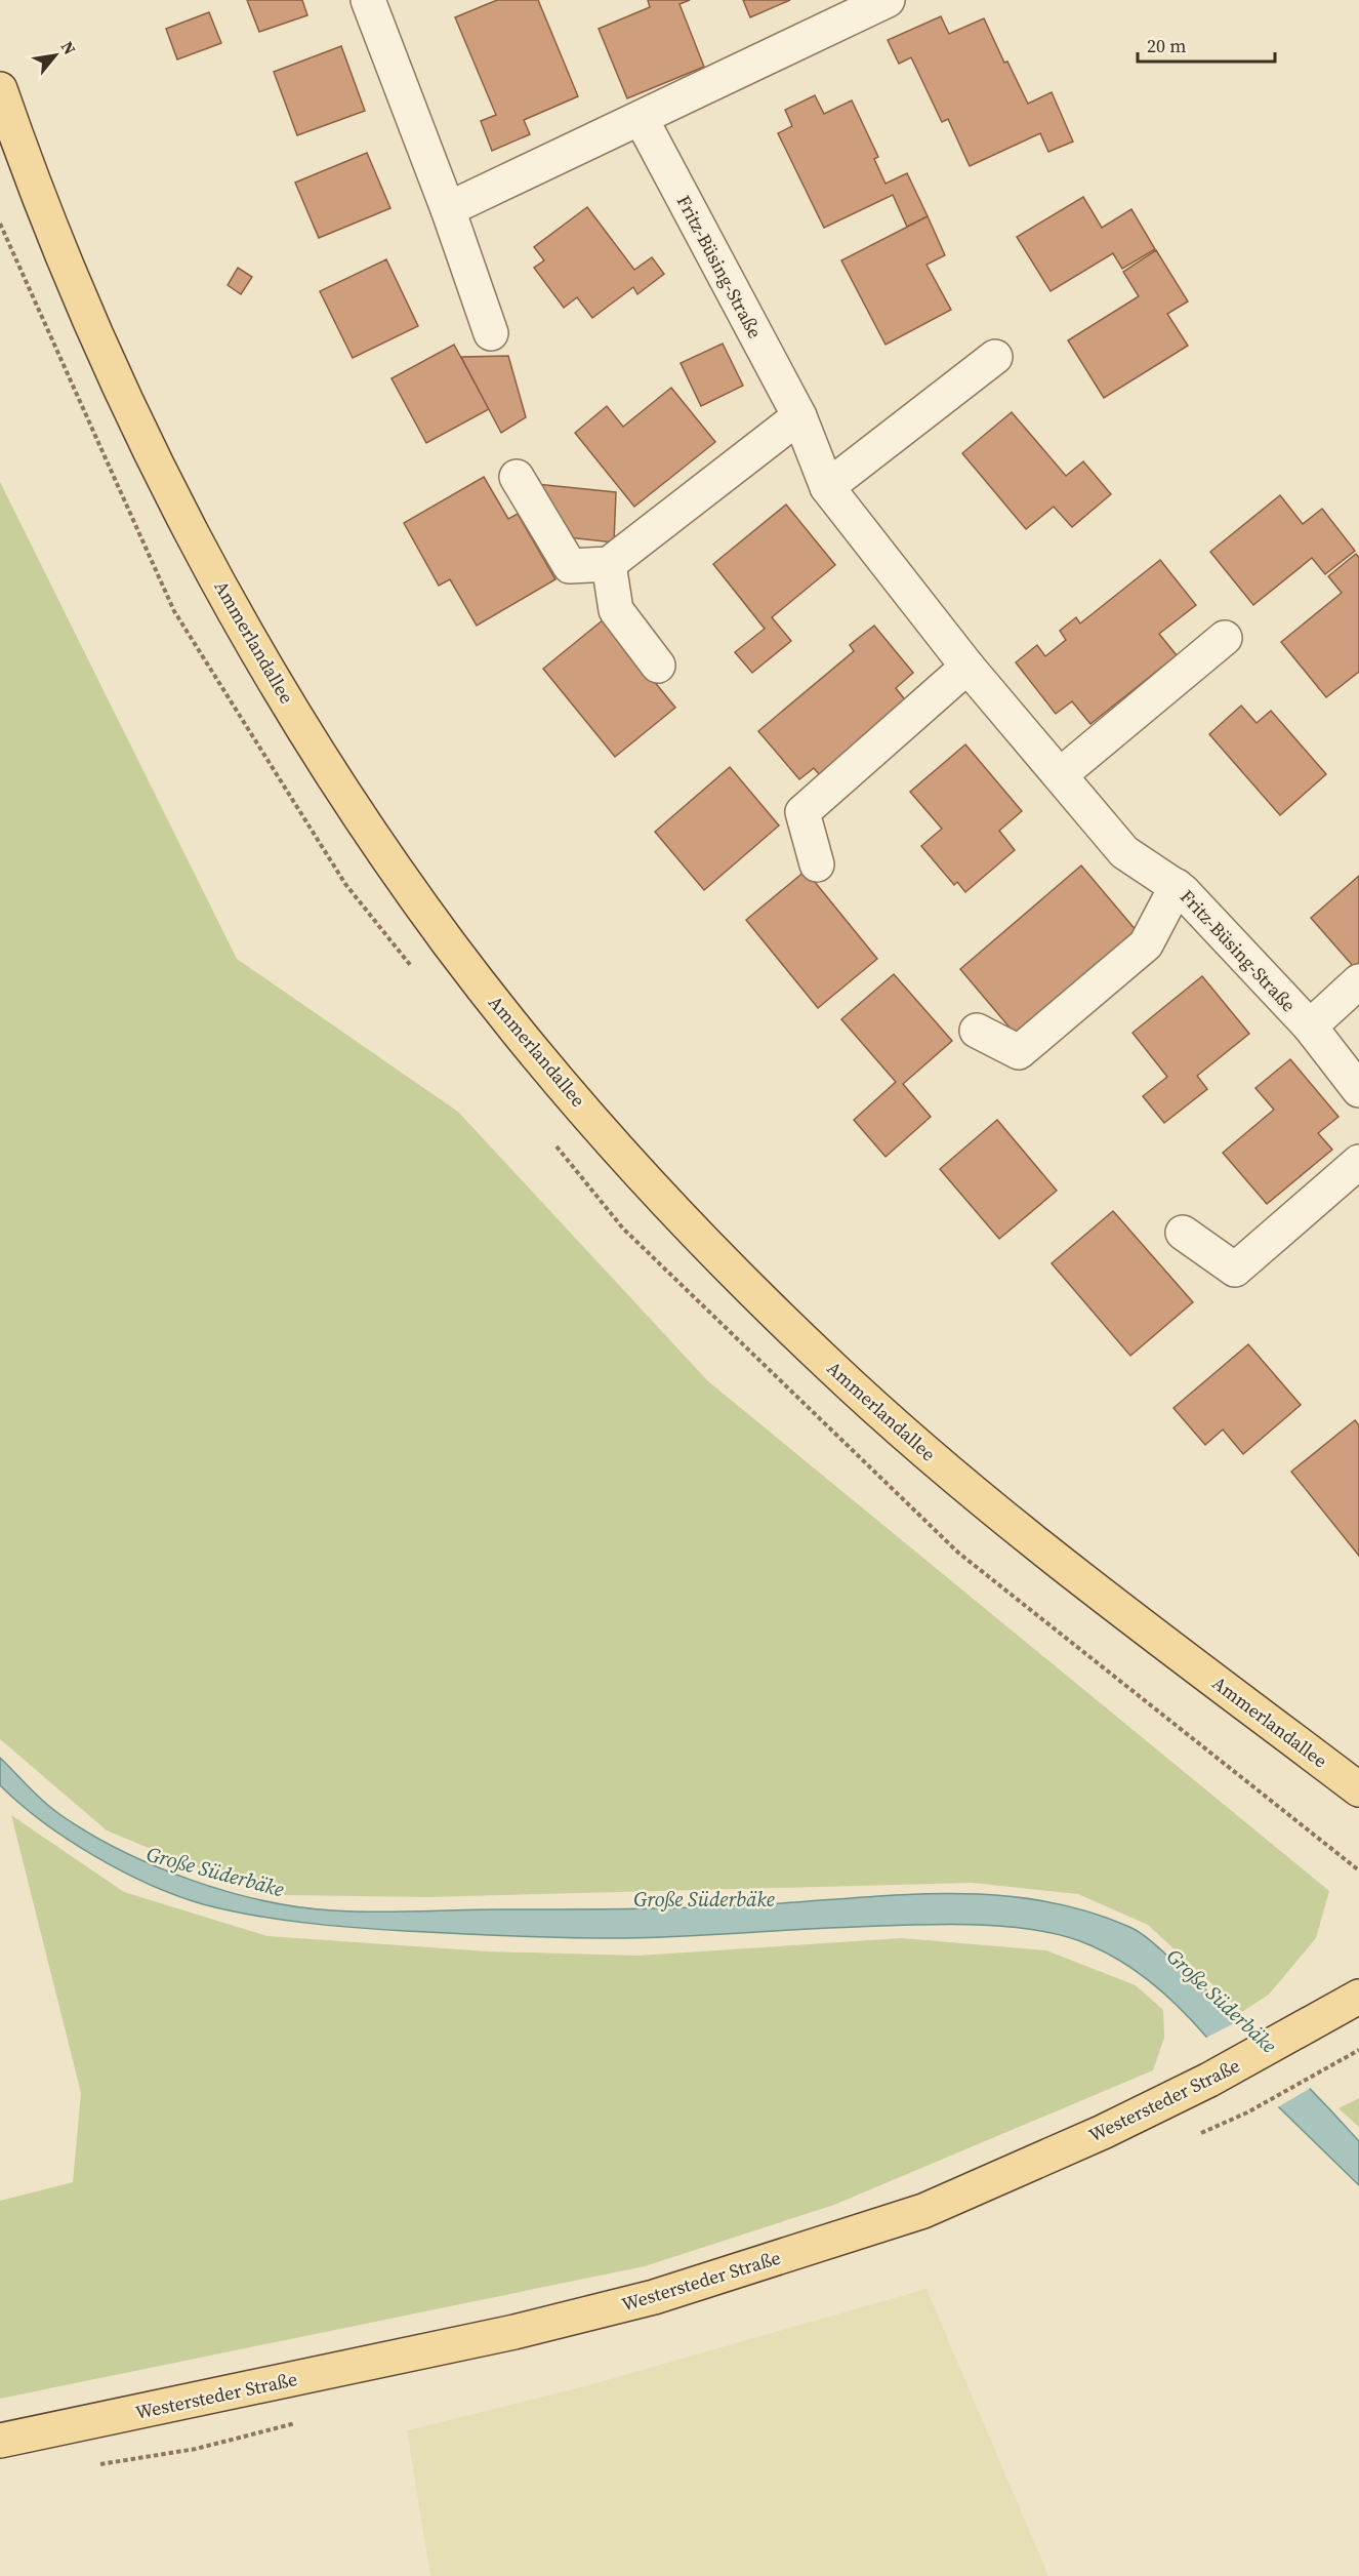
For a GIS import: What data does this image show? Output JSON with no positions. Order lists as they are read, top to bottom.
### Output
{
  "streets": {
    "main road": ["Ammerlandallee", "Westersteder Straße"],
    "street": ["Fritz-Büsing-Straße"]
  },
  "water": ["Große Süderbäke"],
  "scale_bar": "20 m",
  "north": "top right"
}
